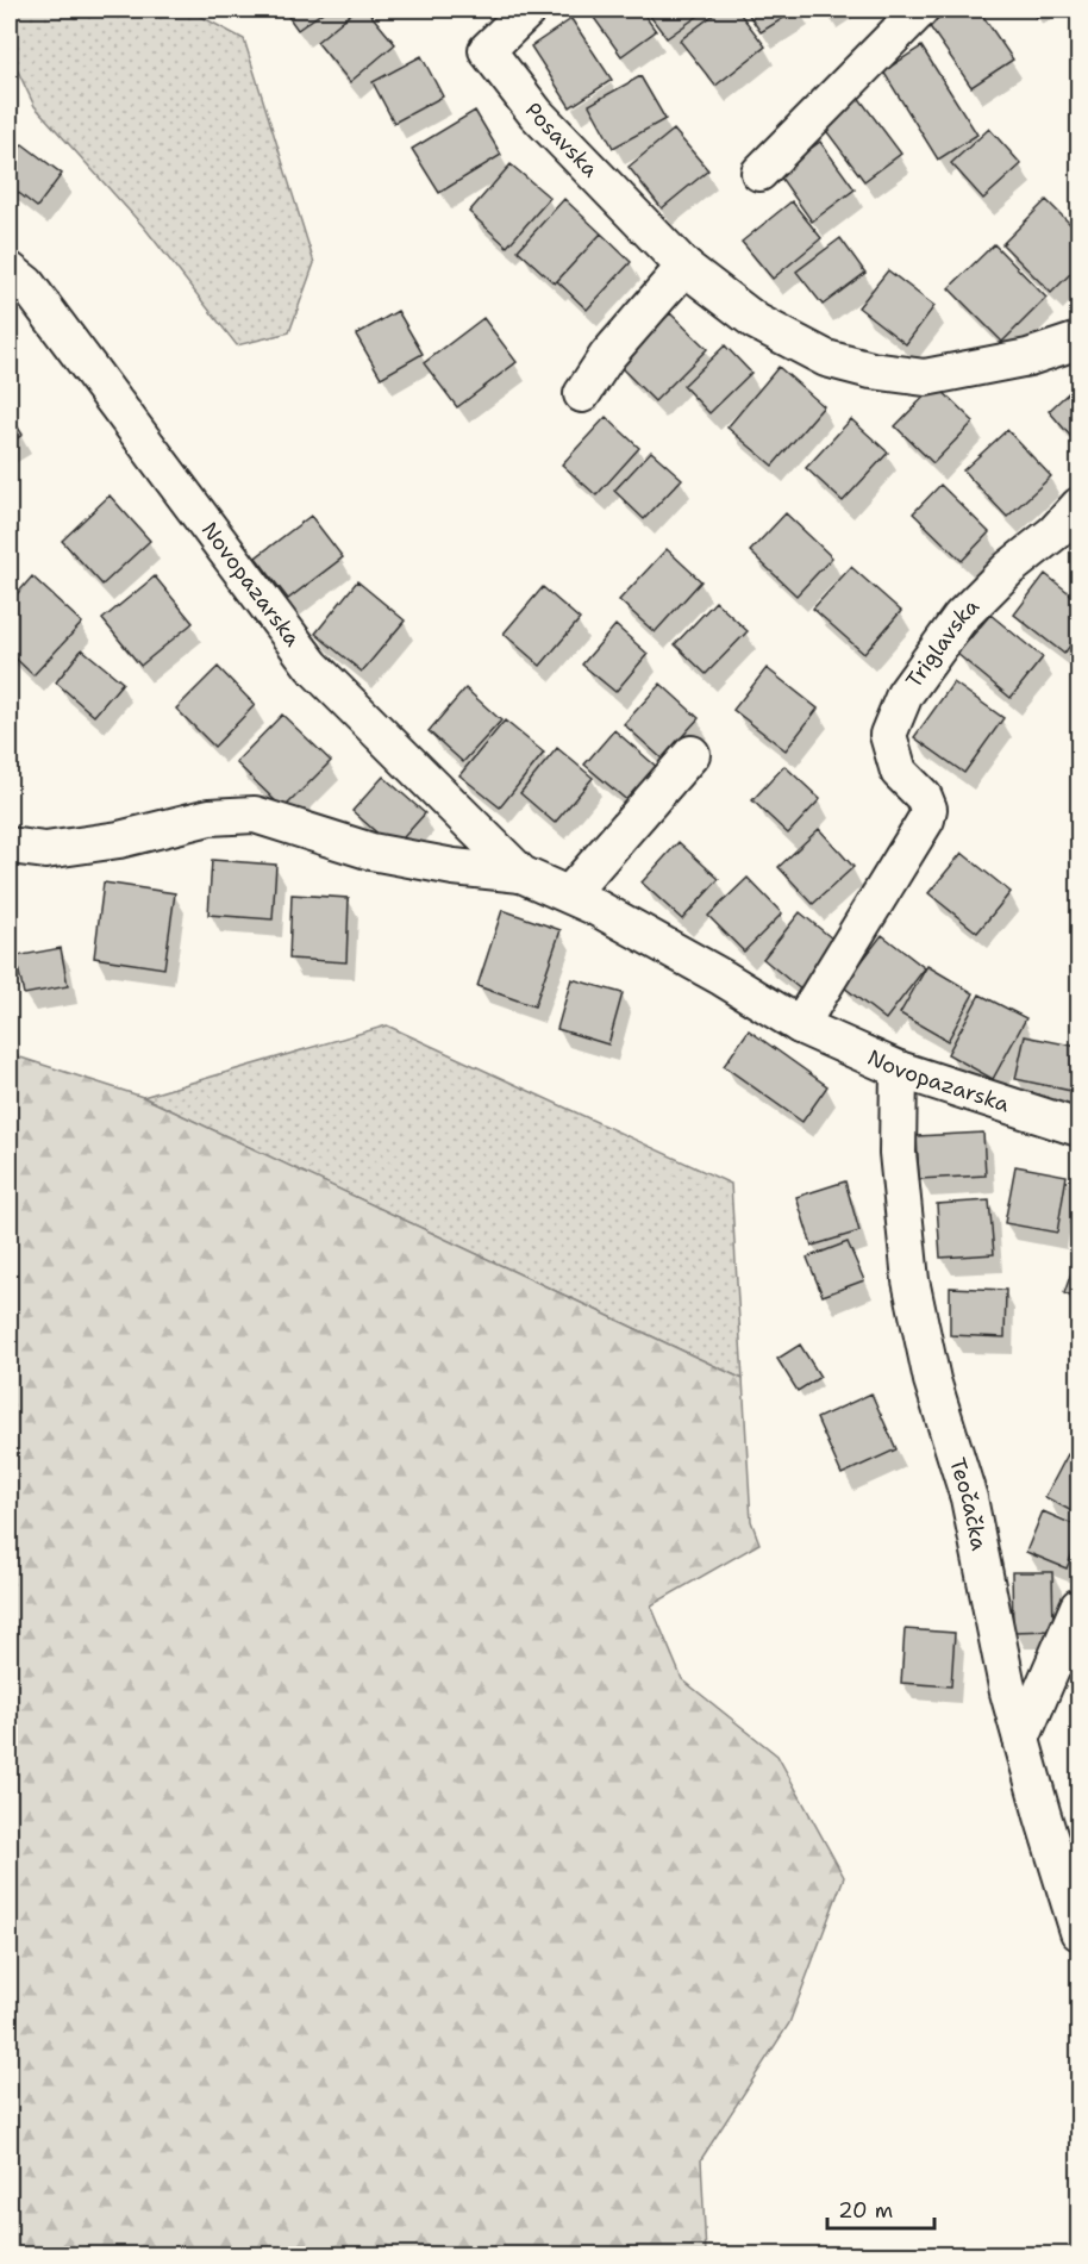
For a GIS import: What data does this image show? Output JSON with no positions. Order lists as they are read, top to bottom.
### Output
{
  "streets": {
    "street": [
      "Posavska",
      "Novopazarska",
      "Triglavska",
      "Teočačka"
    ]
  },
  "crossings": [
    ["Novopazarska", "Triglavska"],
    ["Novopazarska", "Teočačka"]
  ],
  "scale_bar": "20 m"
}
